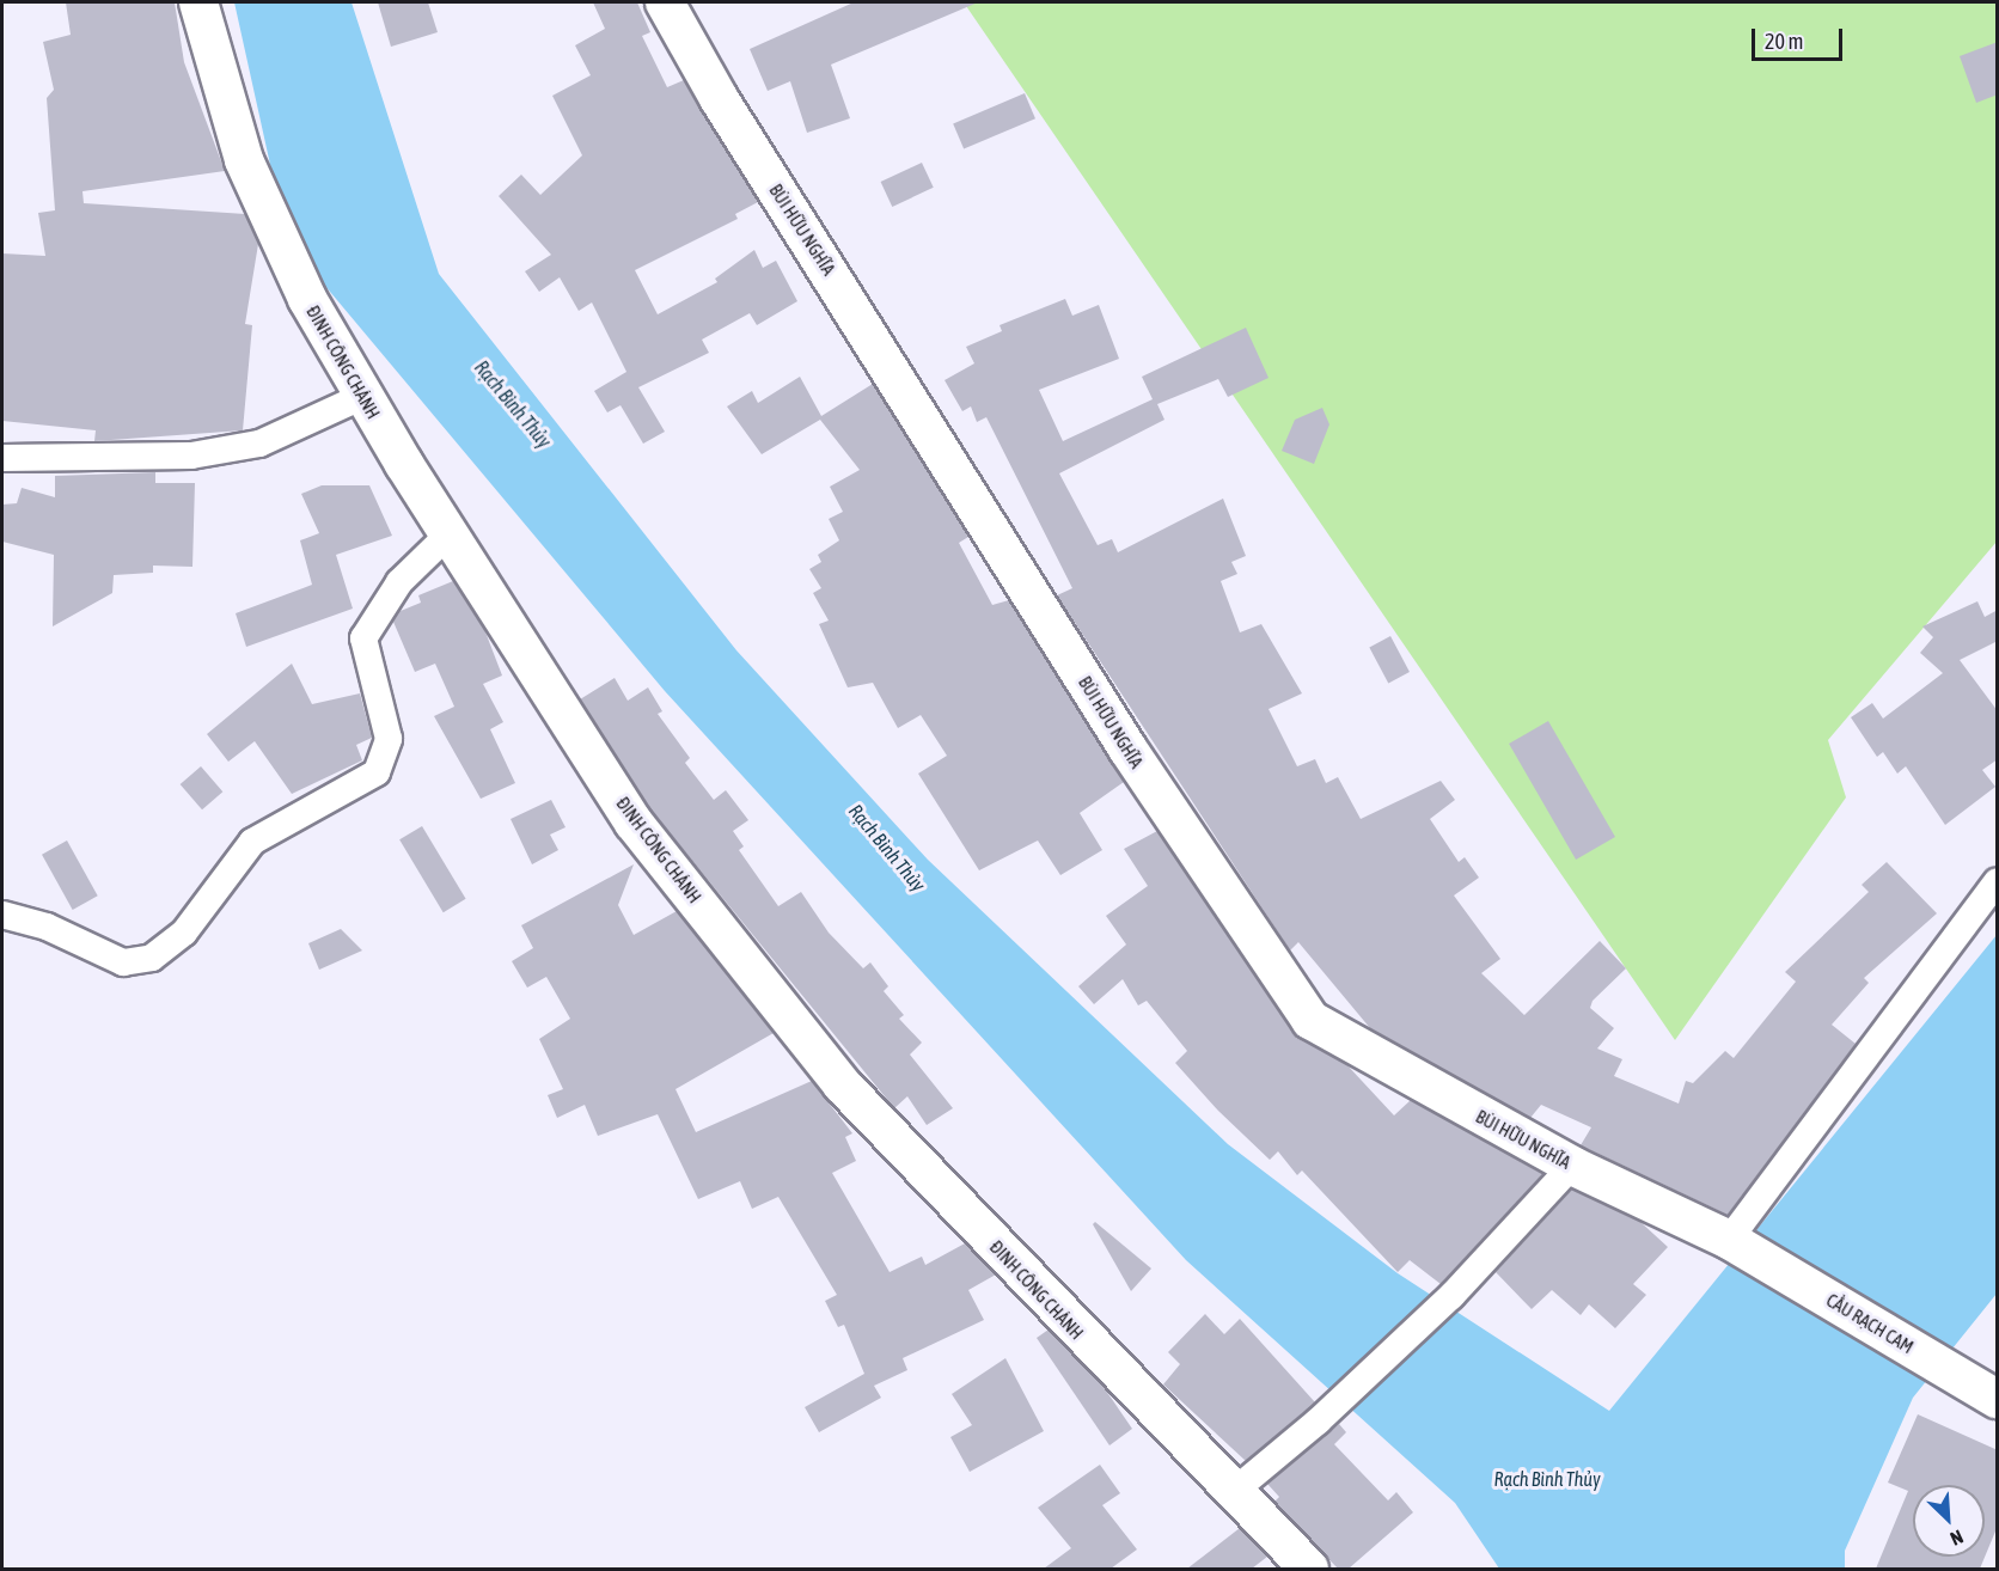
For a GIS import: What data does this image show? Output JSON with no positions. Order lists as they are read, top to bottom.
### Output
{
  "streets": {
    "main road": ["BÙI HỮU NGHĨA", "ĐINH CÔNG CHÁNH", "CẦU RẠCH CAM"]
  },
  "crossings": [
    ["BÙI HỮU NGHĨA", "CẦU RẠCH CAM"]
  ],
  "water": ["Rạch Bình Thủy"],
  "scale_bar": "20 m",
  "north": "bottom right"
}
